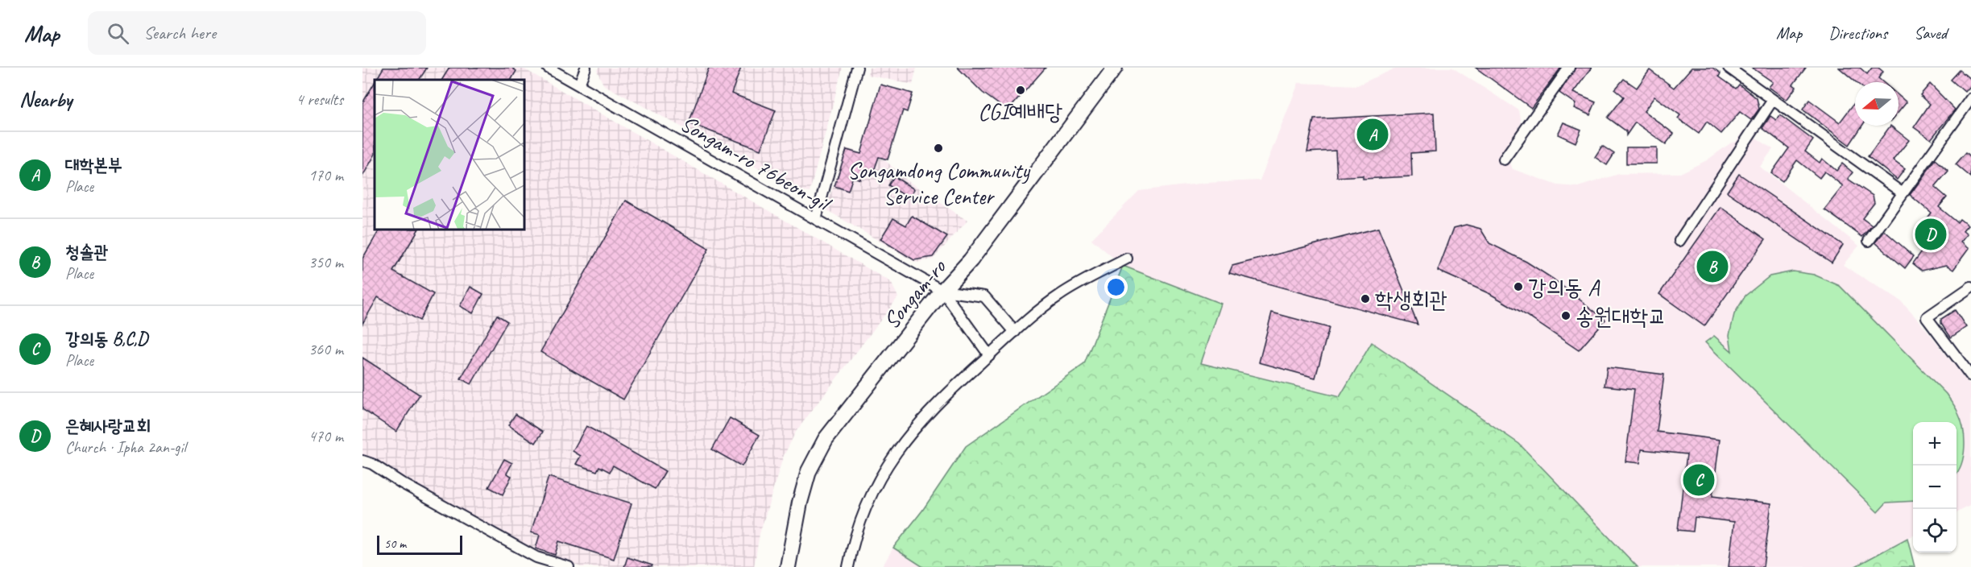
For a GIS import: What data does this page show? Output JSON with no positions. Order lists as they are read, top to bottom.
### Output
{
  "streets": {
    "main road": ["Songam-ro"],
    "street": ["Songam-ro 76beon-gil"]
  },
  "crossings": [
    ["Songam-ro 76beon-gil", "Songam-ro"]
  ],
  "places": [
    "CGI예배당",
    "Songamdong Community Service Center",
    "강의동 A",
    "학생회관",
    "송원대학교"
  ],
  "scale_bar": "50 m",
  "north": "left",
  "page": {
    "header": "Map",
    "search": "Search here",
    "nav": ["Map", "Directions", "Saved"],
    "heading": ["Nearby", "4 results"],
    "pins": [
      "A",
      "D",
      "B",
      "C"
    ],
    "list": [
      {
        "mark": "A",
        "name": "대학본부",
        "note": "Place",
        "value": "170 m"
      },
      {
        "mark": "B",
        "name": "청솔관",
        "note": "Place",
        "value": "350 m"
      },
      {
        "mark": "C",
        "name": "강의동 B,C,D",
        "note": "Place",
        "value": "360 m"
      },
      {
        "mark": "D",
        "name": "은혜사랑교회",
        "note": "Church · Ipha 2an-gil",
        "value": "470 m"
      }
    ],
    "map_buttons": ["+", "−"],
    "scale": "50 m"
  }
}
